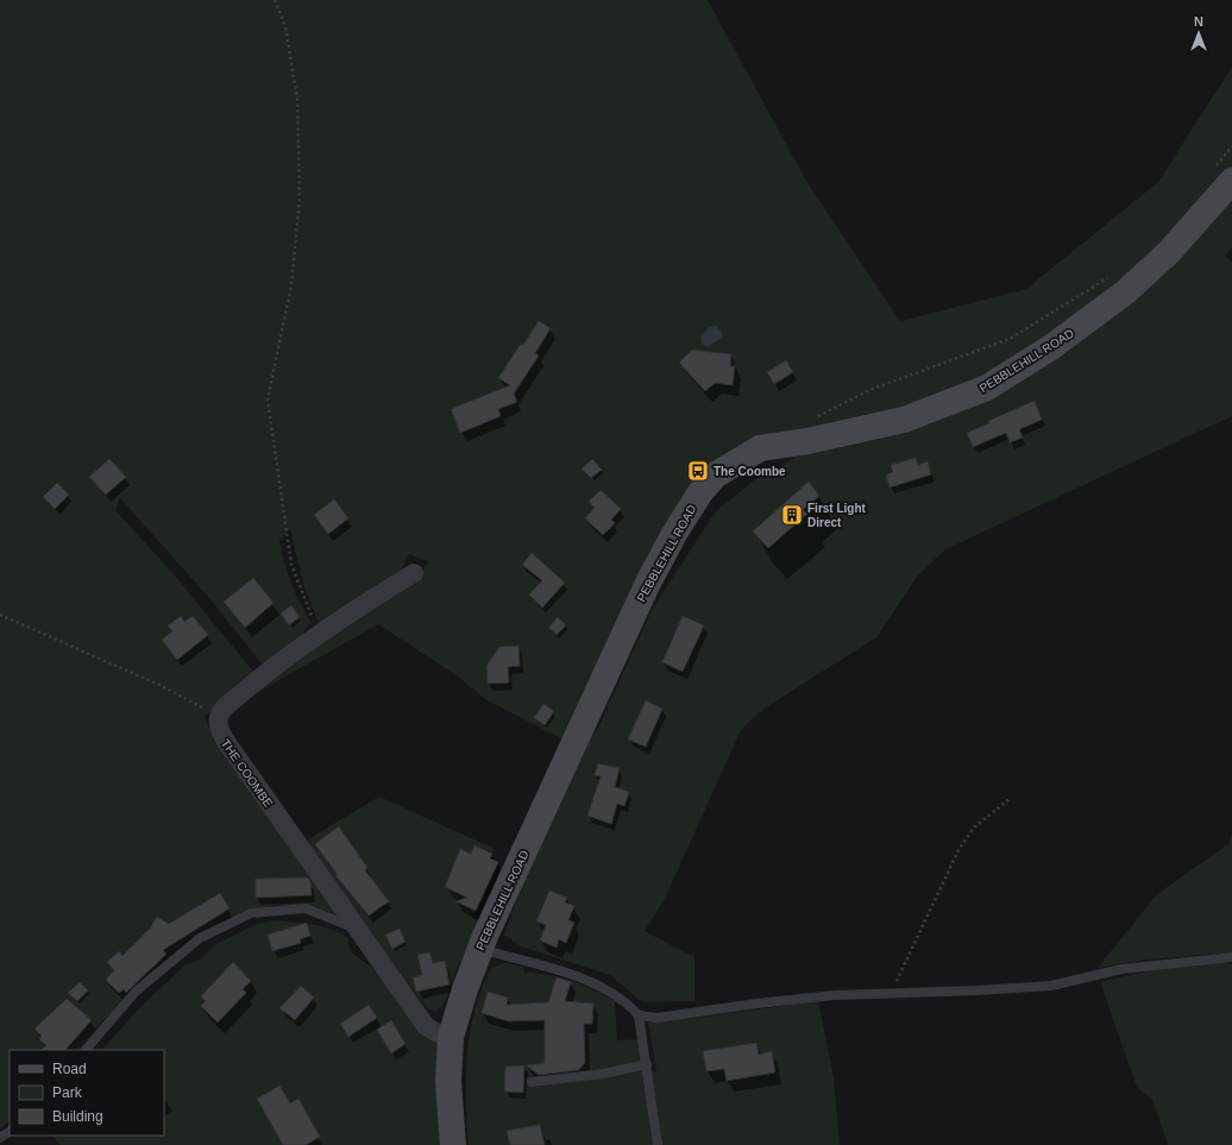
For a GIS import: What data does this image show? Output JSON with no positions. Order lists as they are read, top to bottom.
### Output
{
  "streets": {
    "main road": ["PEBBLEHILL ROAD"],
    "street": ["THE COOMBE"]
  },
  "crossings": [
    ["PEBBLEHILL ROAD", "THE COOMBE"]
  ],
  "places": {
    "bus stop": ["The Coombe"],
    "building": ["First Light Direct"]
  },
  "legend": ["Road", "Park", "Building"],
  "north": "top"
}
